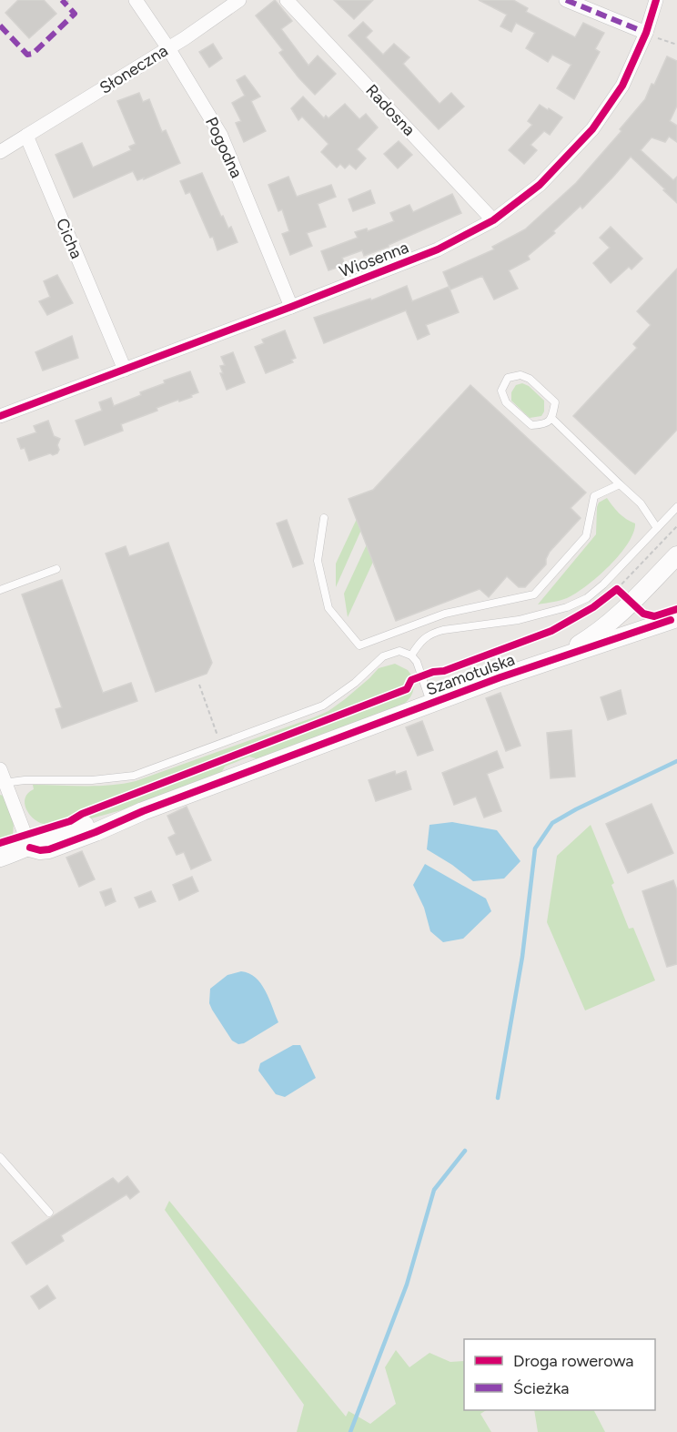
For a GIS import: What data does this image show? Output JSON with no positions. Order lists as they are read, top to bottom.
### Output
{
  "streets": {
    "street": [
      "Słoneczna",
      "Radosna",
      "Pogodna",
      "Cicha",
      "Wiosenna",
      "Szamotulska"
    ]
  },
  "crossings": [
    ["Słoneczna", "Pogodna"],
    ["Słoneczna", "Cicha"],
    ["Radosna", "Wiosenna"],
    ["Pogodna", "Wiosenna"],
    ["Cicha", "Wiosenna"]
  ],
  "legend": ["Droga rowerowa", "Ścieżka"]
}
